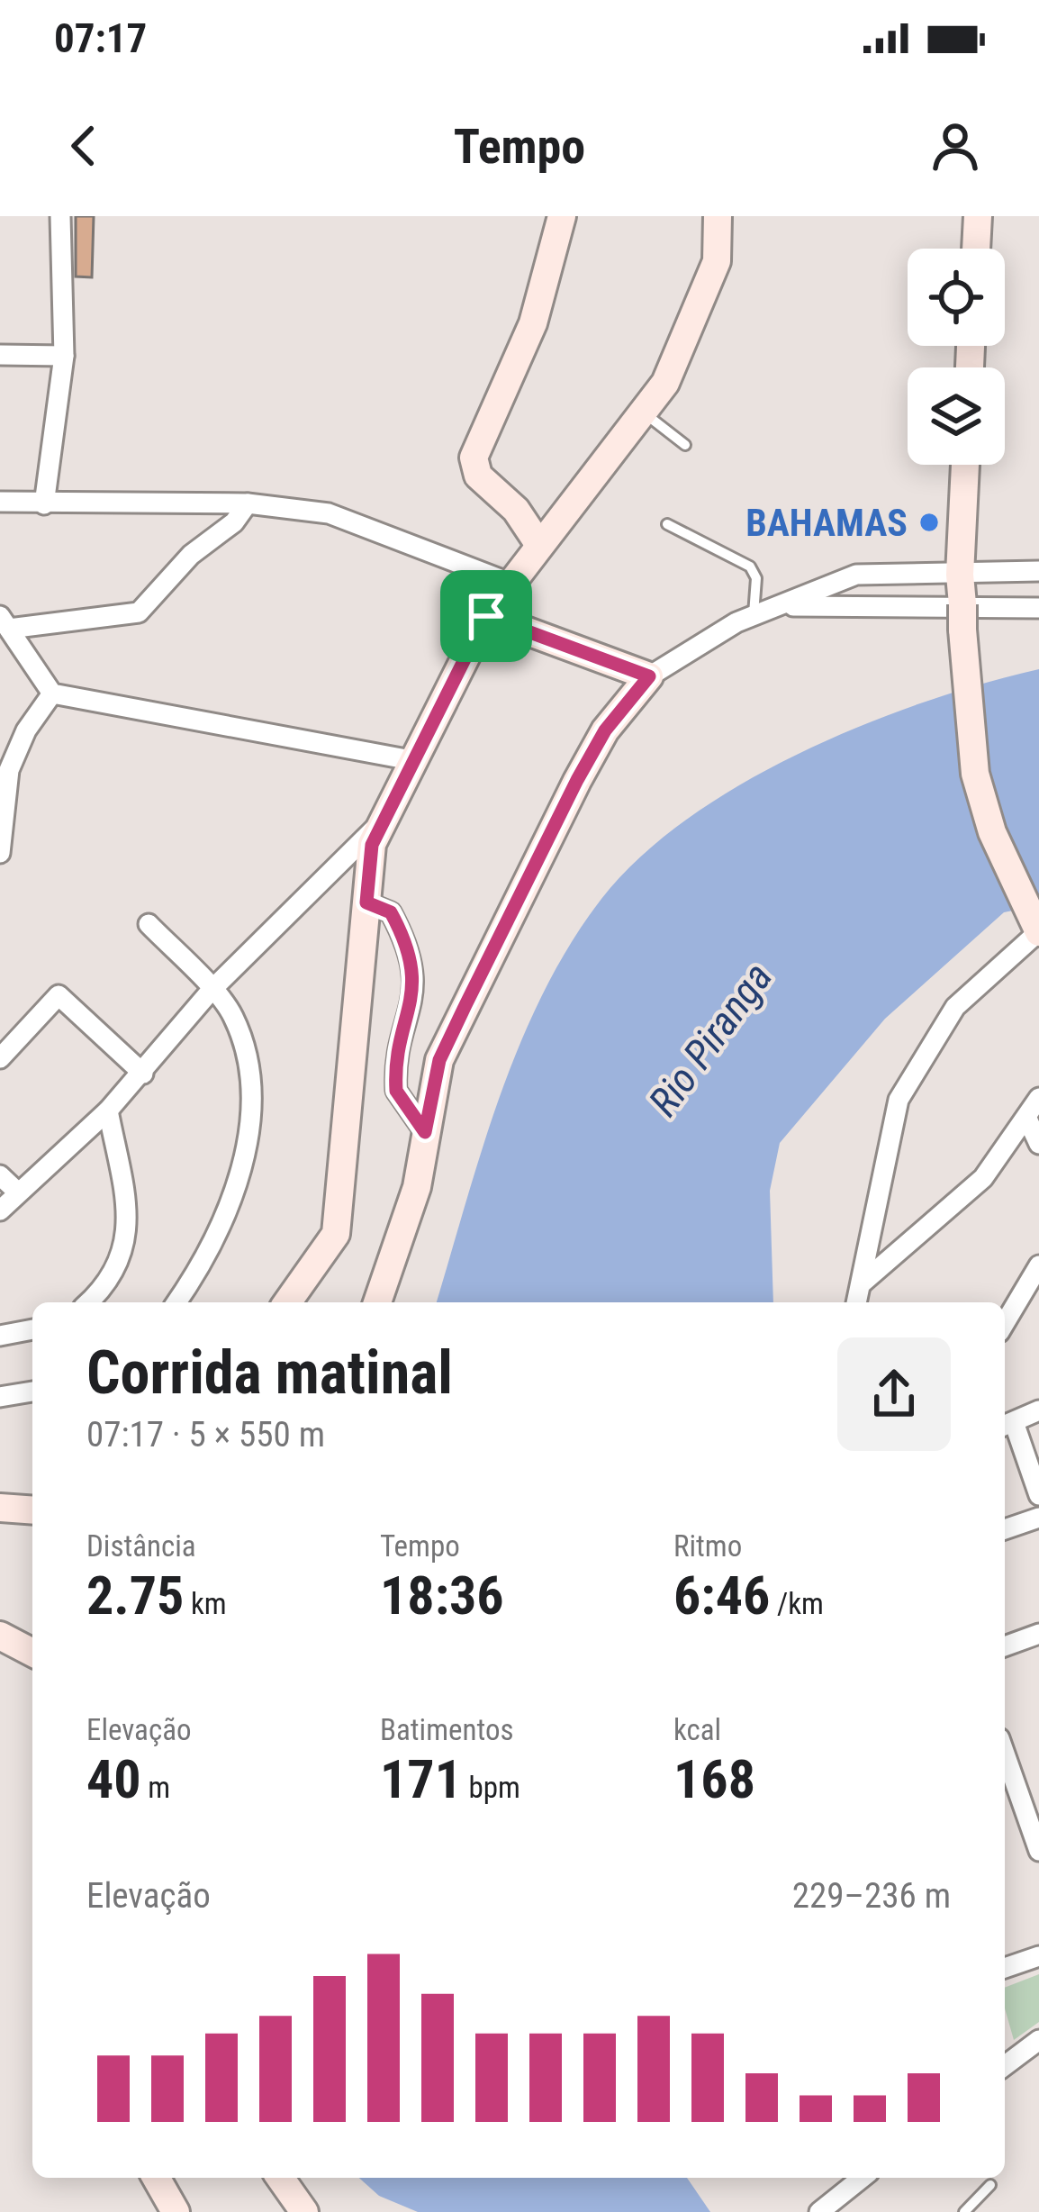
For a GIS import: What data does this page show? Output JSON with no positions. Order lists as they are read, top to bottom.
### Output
{
  "water": ["Rio Piranga"],
  "places": ["BAHAMAS"],
  "page": {
    "status": "07:17",
    "header": "Tempo",
    "heading": ["Corrida matinal", "07:17 · 5 × 550 m"],
    "stats": [
      ["Distância", "2.75 km"],
      ["Tempo", "18:36"],
      ["Ritmo", "6:46 /km"],
      ["Elevação", "40 m"],
      ["Batimentos", "171 bpm"],
      ["kcal", "168"]
    ],
    "chart": ["Elevação", "229–236 m"]
  }
}
